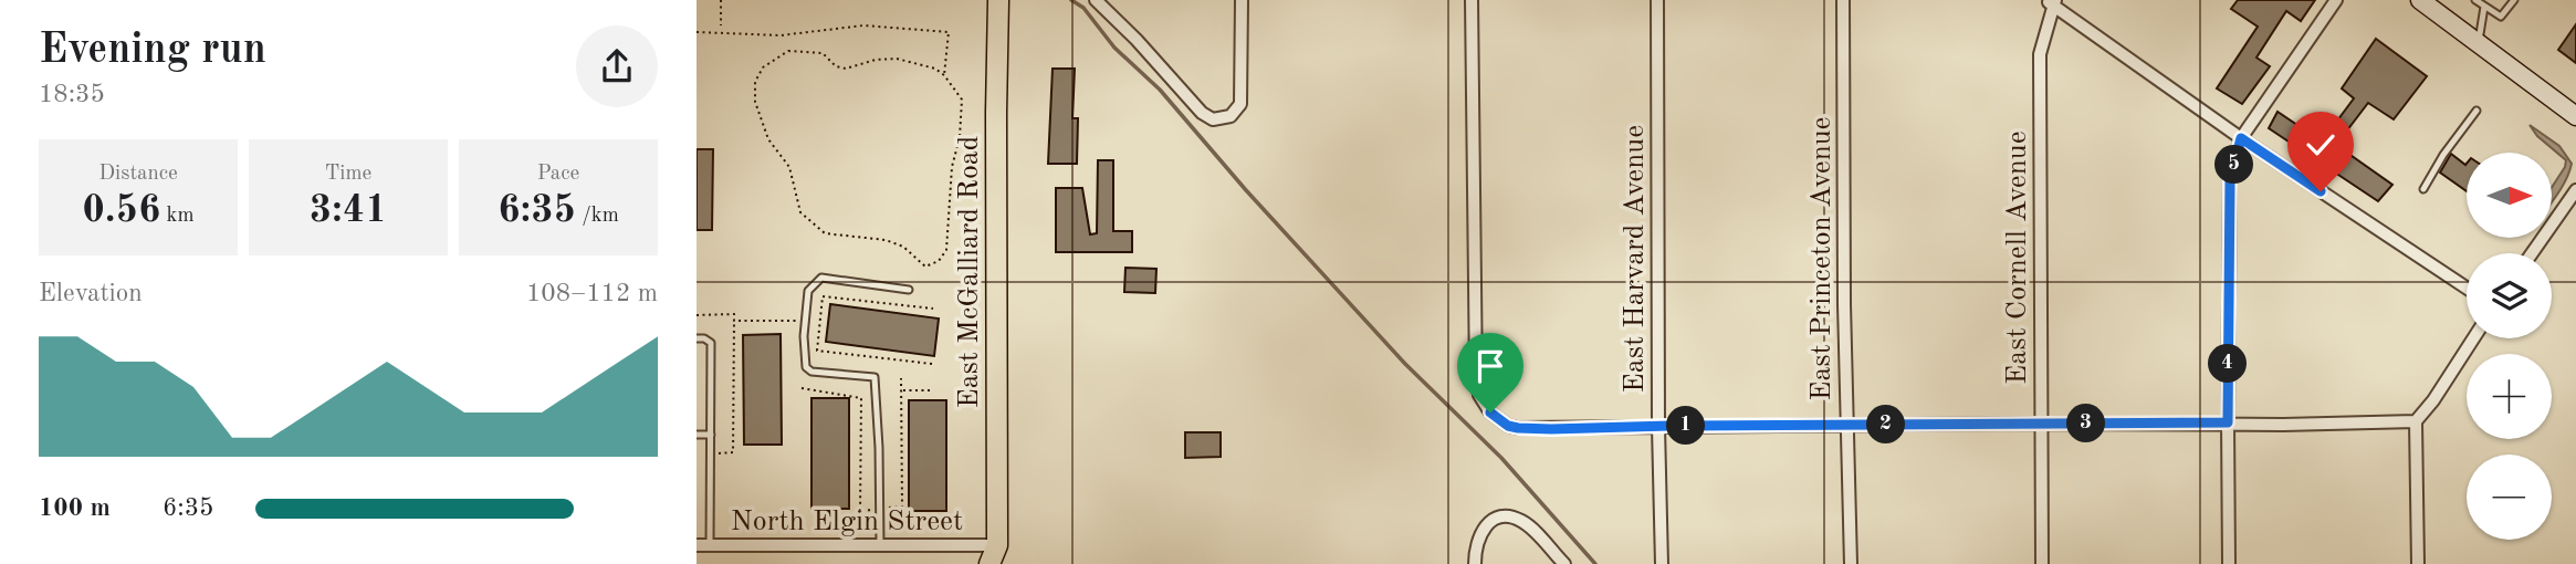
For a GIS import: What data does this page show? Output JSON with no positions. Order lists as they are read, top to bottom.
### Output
{
  "streets": {
    "main road": ["East McGalliard Road"],
    "street": [
      "East Cornell Avenue",
      "East Harvard Avenue",
      "East Princeton Avenue",
      "North Elgin Street"
    ]
  },
  "crossings": [
    ["East McGalliard Road", "North Elgin Street"]
  ],
  "north": "right",
  "page": {
    "heading": ["Evening run", "18:35"],
    "stats": [
      ["Distance", "0.56 km"],
      ["Time", "3:41"],
      ["Pace", "6:35 /km"]
    ],
    "pins": [
      "5",
      "4",
      "3",
      "2",
      "1"
    ],
    "map_buttons": ["+", "−"],
    "chart": ["Elevation", "108–112 m"],
    "list": [
      {
        "name": "100 m",
        "note": "6:35"
      }
    ]
  }
}
